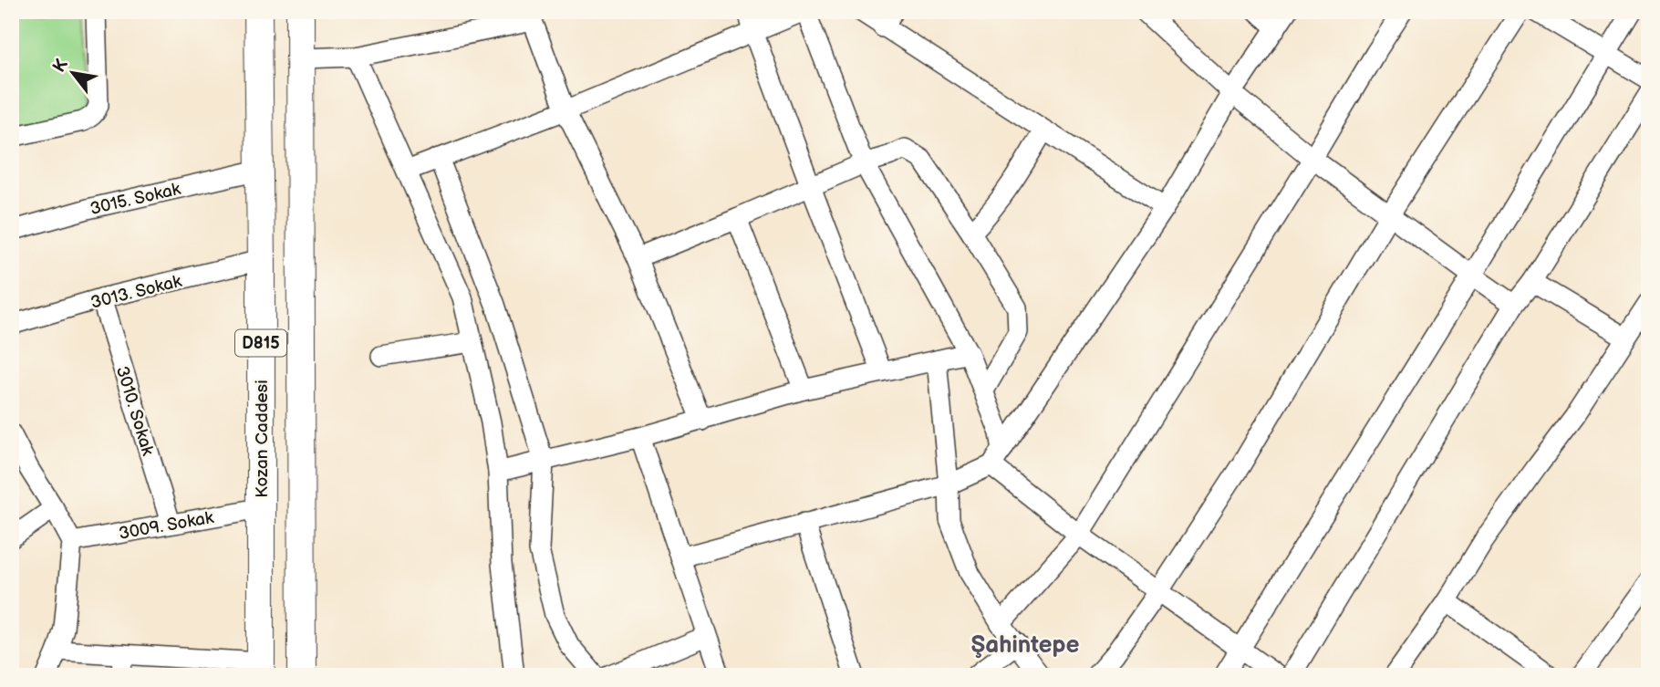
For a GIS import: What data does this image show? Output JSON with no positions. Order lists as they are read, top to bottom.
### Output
{
  "streets": {
    "highway": ["D815", "Kozan Caddesi"],
    "street": [
      "3015. Sokak",
      "3013. Sokak",
      "3010. Sokak",
      "3009. Sokak"
    ]
  },
  "crossings": [
    ["3015. Sokak", "Kozan Caddesi"],
    ["3013. Sokak", "3010. Sokak"],
    ["3013. Sokak", "Kozan Caddesi"],
    ["3010. Sokak", "3009. Sokak"],
    ["Kozan Caddesi", "3009. Sokak"]
  ],
  "districts": ["Şahintepe"],
  "north": "top left"
}
